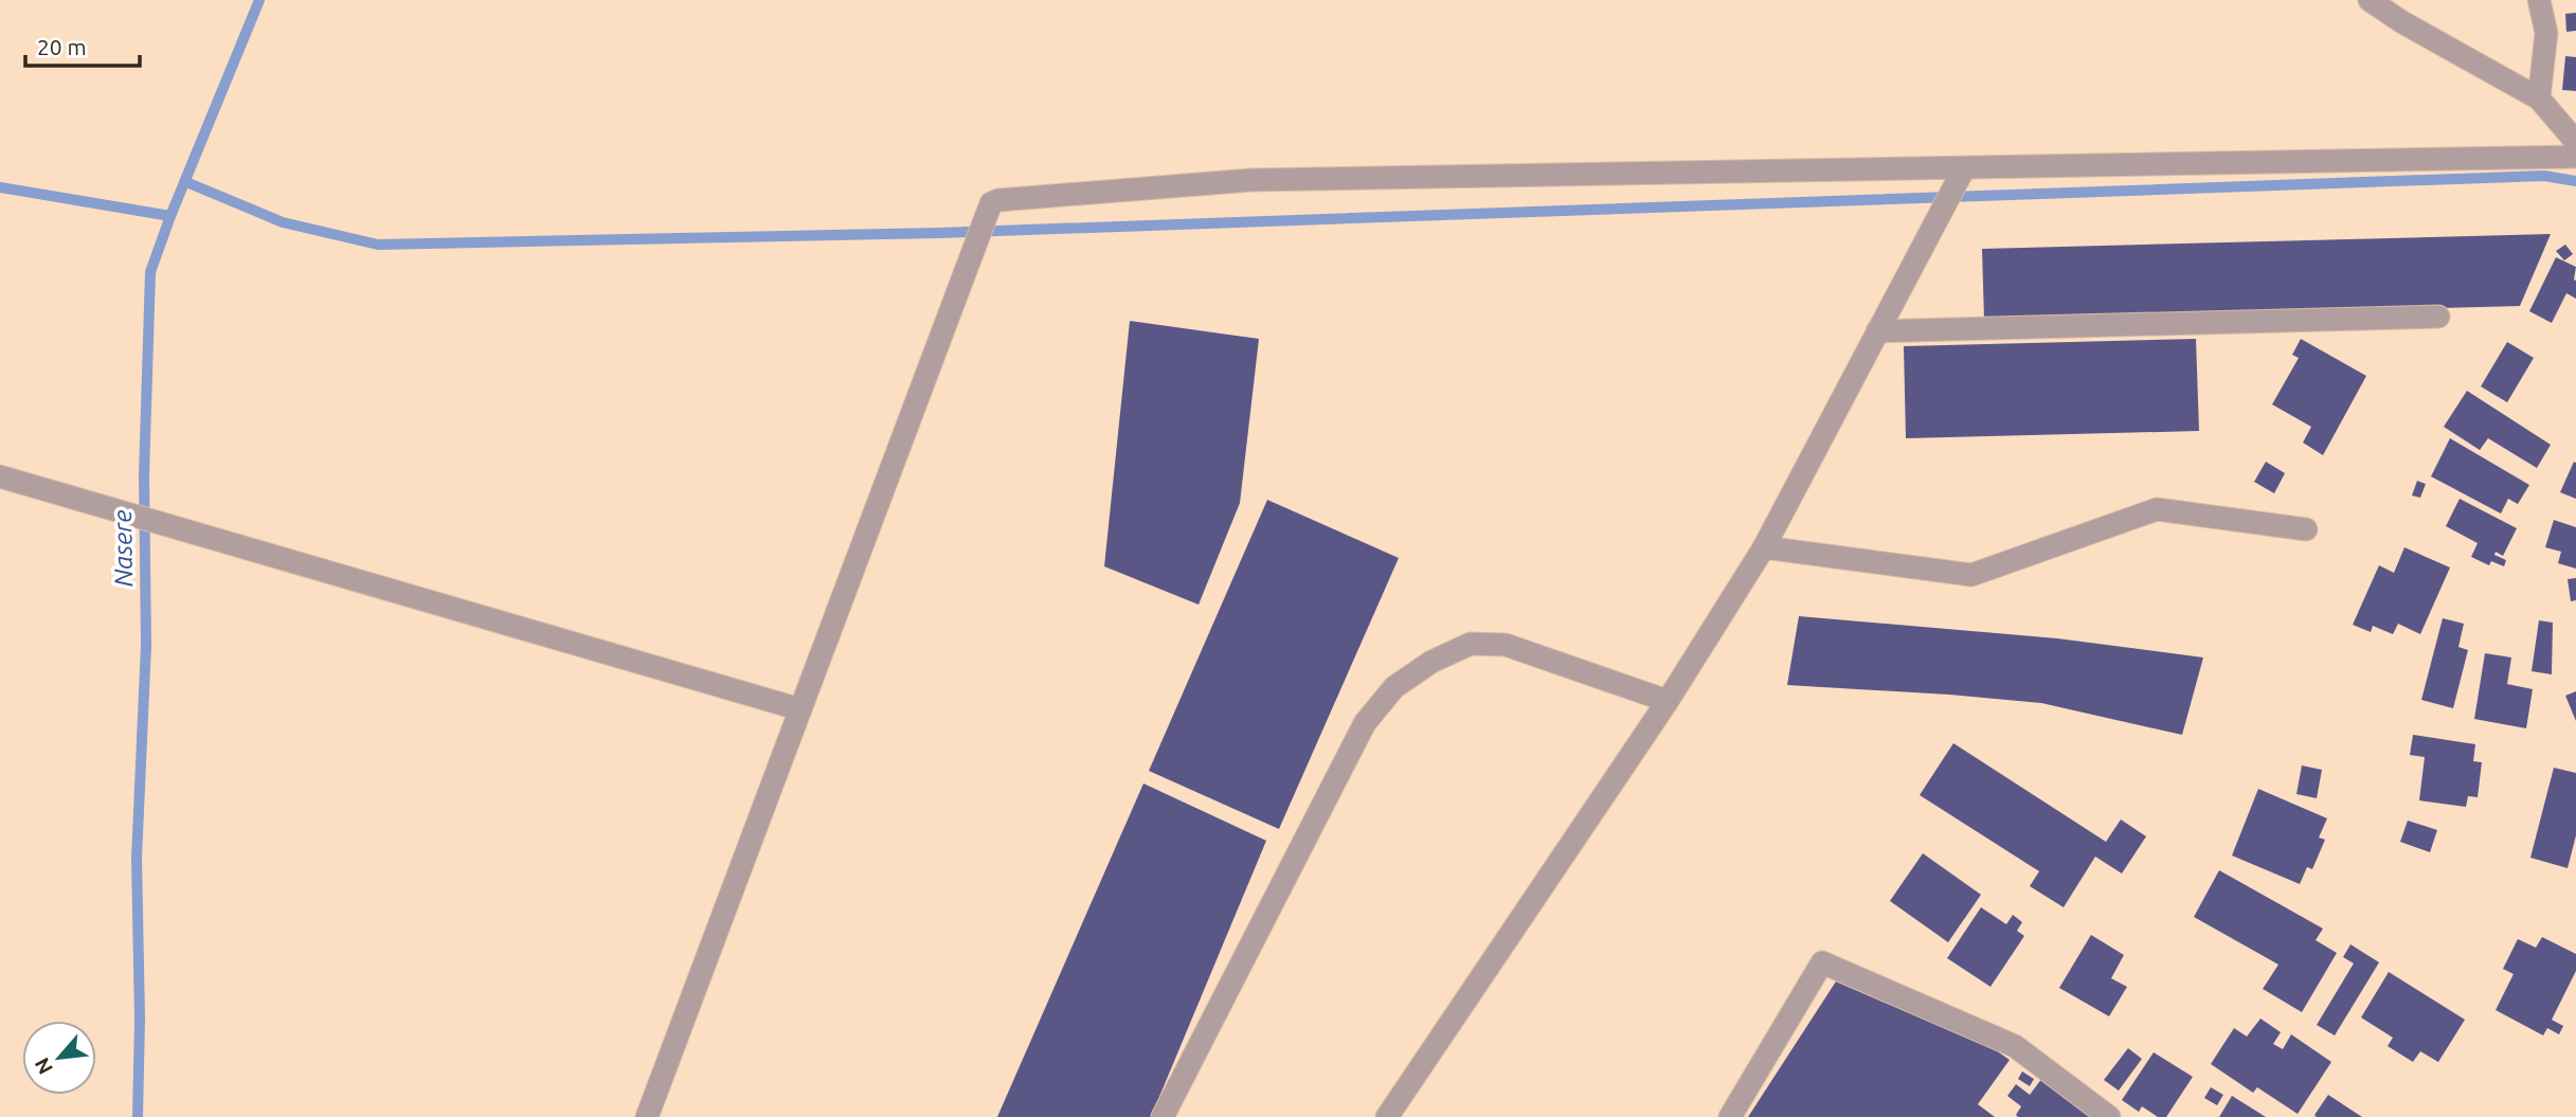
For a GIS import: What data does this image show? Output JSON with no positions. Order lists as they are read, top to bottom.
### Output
{
  "water": ["Nasere"],
  "scale_bar": "20 m",
  "north": "bottom left"
}
